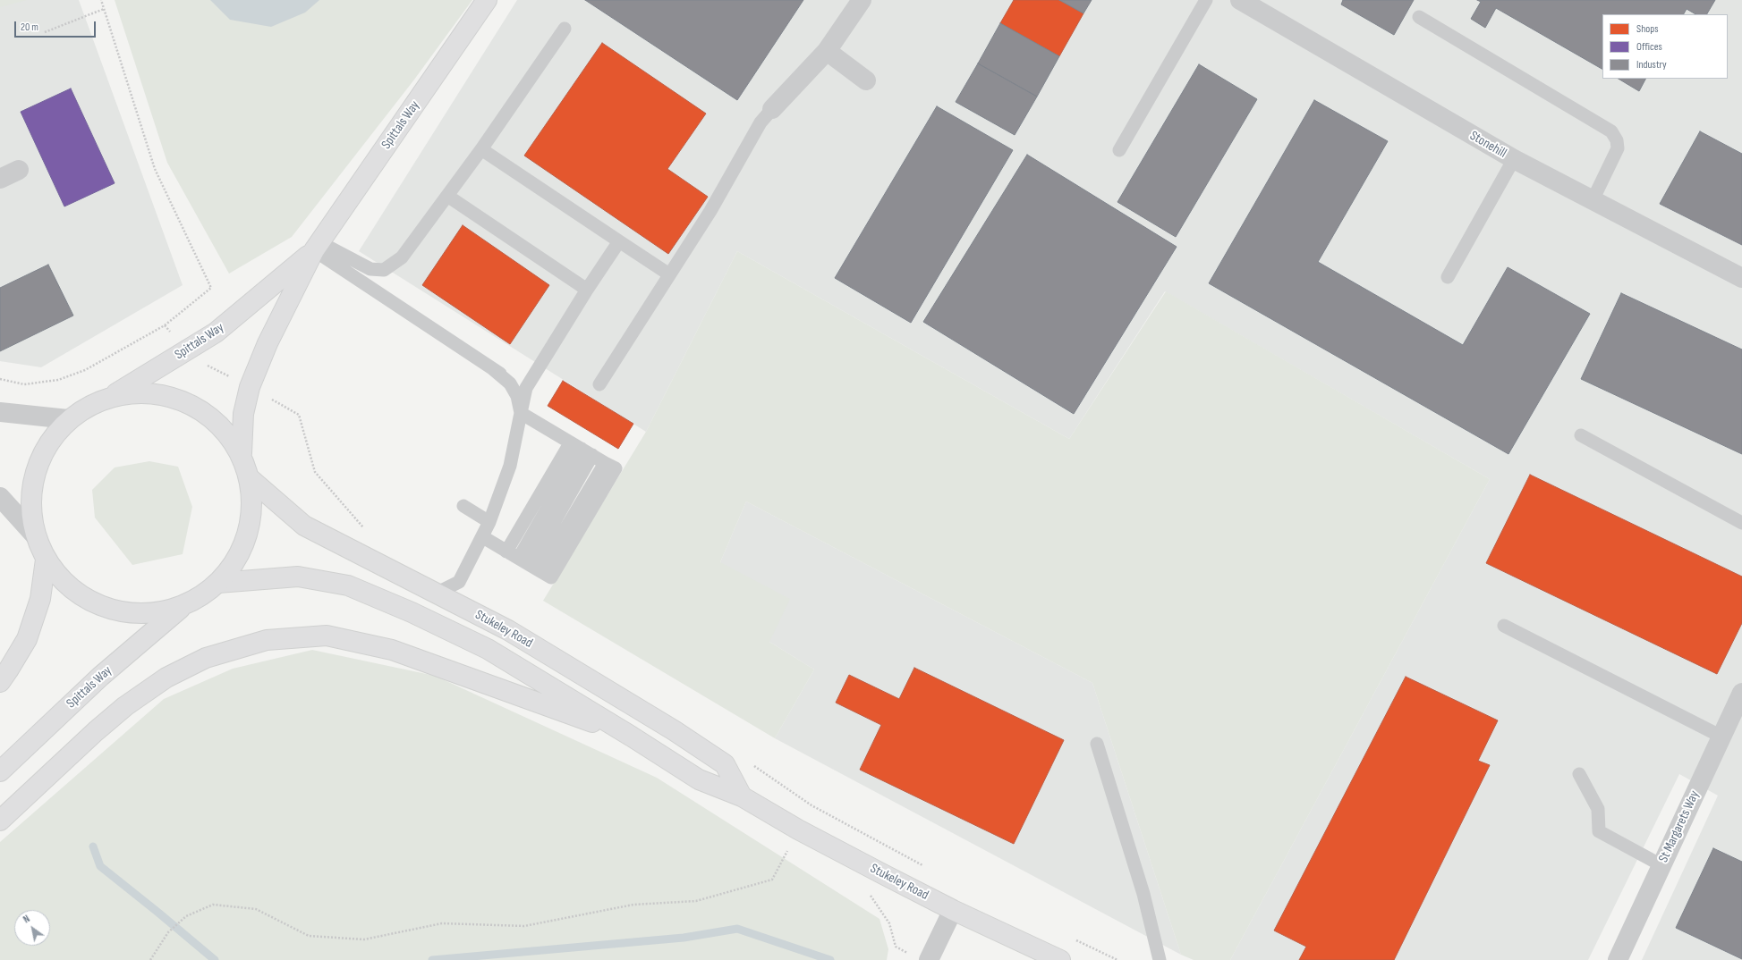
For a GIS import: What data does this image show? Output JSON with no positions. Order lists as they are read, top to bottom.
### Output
{
  "streets": {
    "main road": ["Spittals Way", "Stukeley Road"],
    "street": ["Stonehill", "St Margarets Way"]
  },
  "legend": ["Shops", "Offices", "Industry"],
  "scale_bar": "20 m",
  "north": "top left"
}
